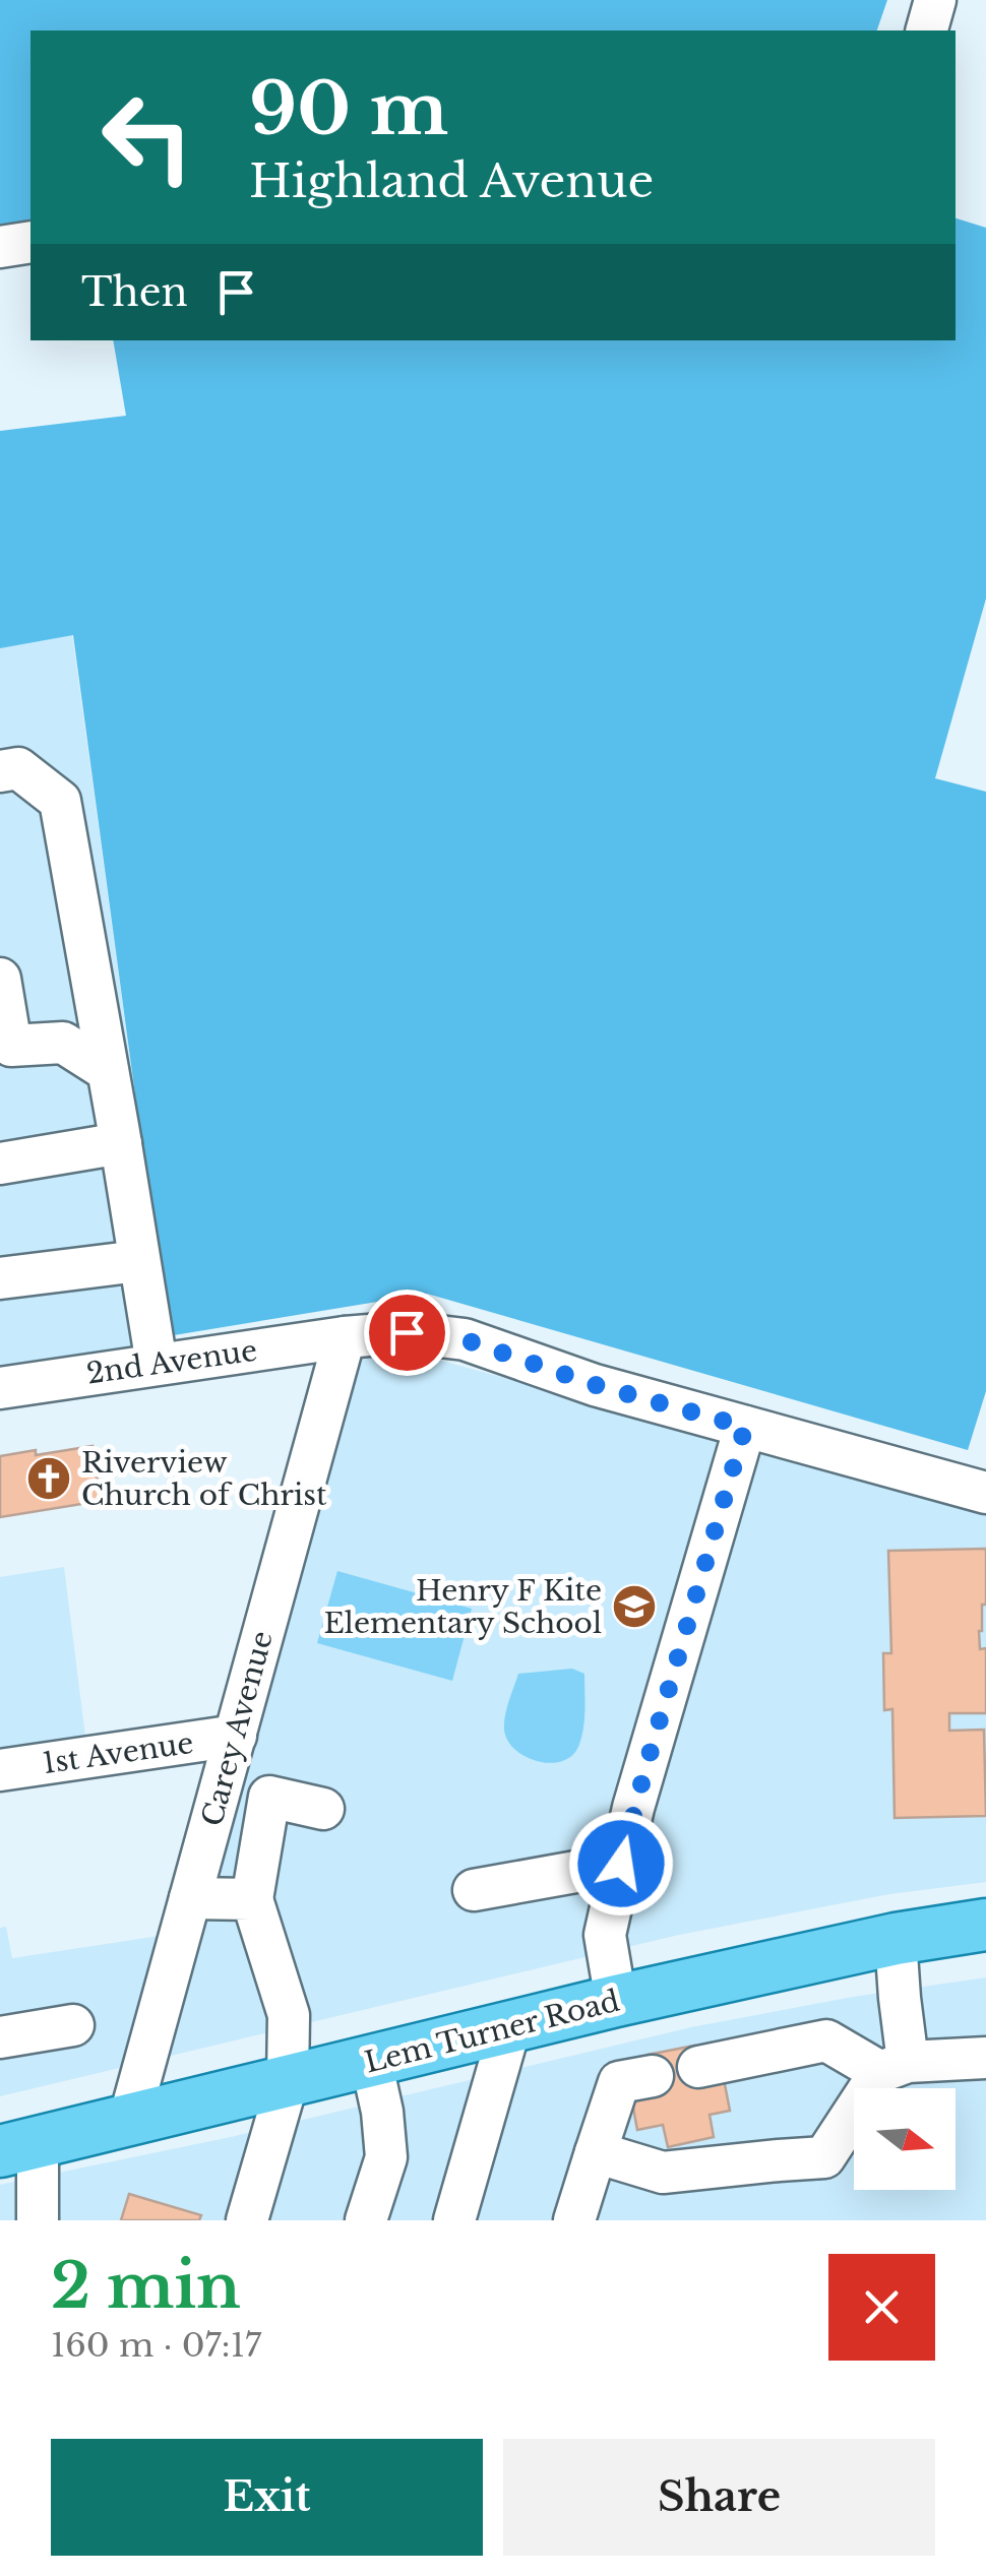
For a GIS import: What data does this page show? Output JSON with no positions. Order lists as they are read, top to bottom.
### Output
{
  "streets": {
    "main road": ["Lem Turner Road"],
    "street": ["2nd Avenue", "Carey Avenue", "1st Avenue"]
  },
  "crossings": [
    ["2nd Avenue", "Carey Avenue"],
    ["Carey Avenue", "1st Avenue"],
    ["Carey Avenue", "Lem Turner Road"]
  ],
  "places": {
    "church": ["Riverview Church of Christ"],
    "school or university": ["Henry F Kite Elementary School"]
  },
  "north": "right",
  "page": {
    "turn": ["90 m", "Highland Avenue"],
    "then": "Then",
    "heading": ["2 min", "160 m · 07:17"],
    "buttons": ["Exit", "Share"]
  }
}
